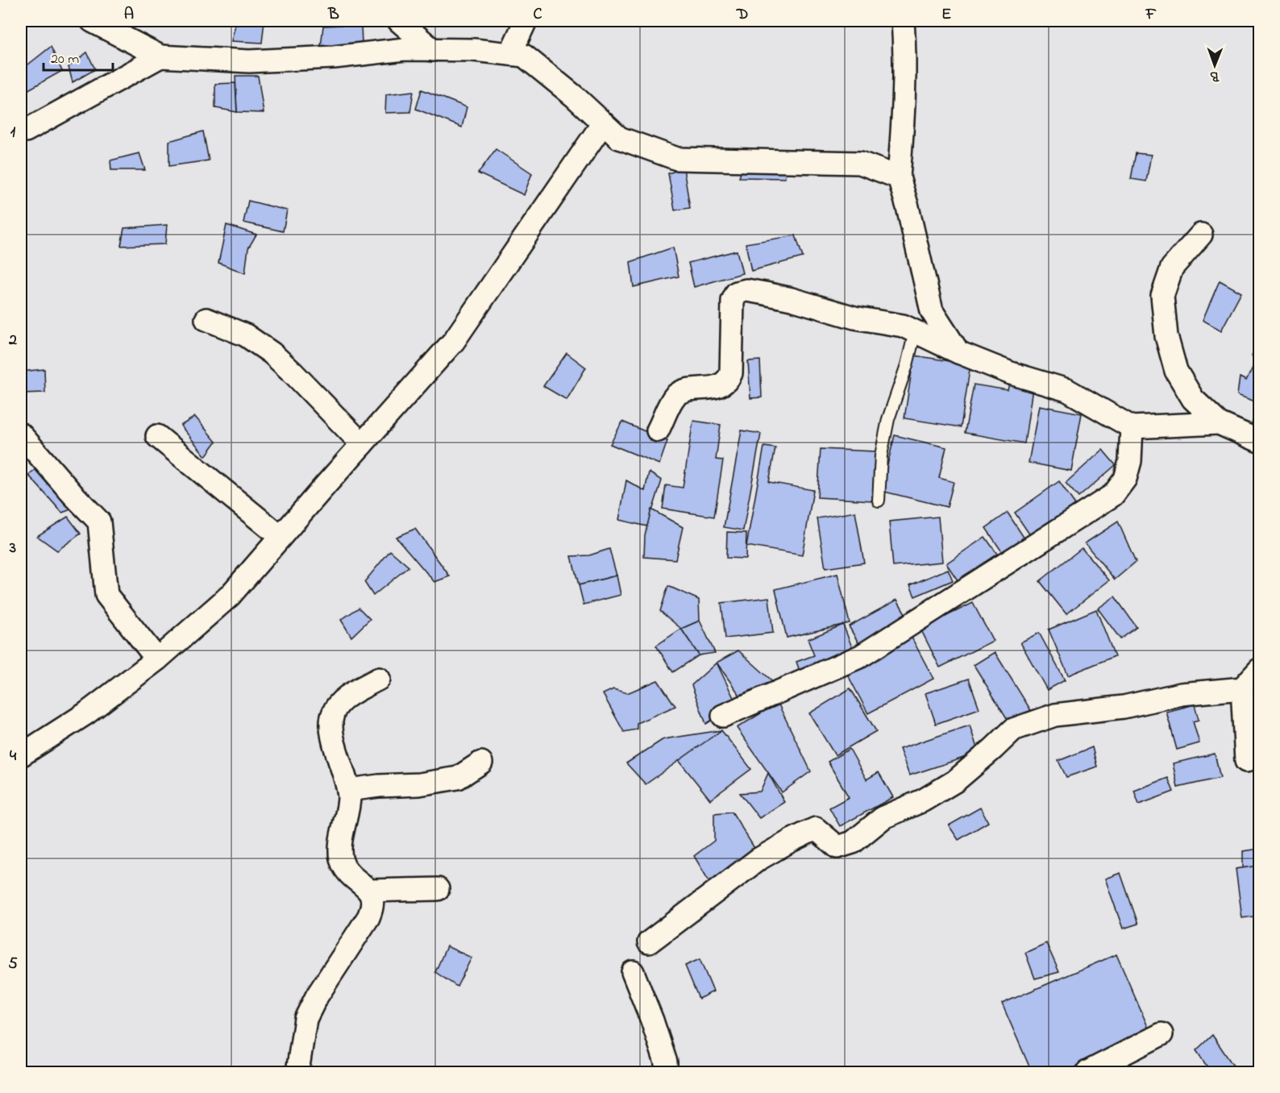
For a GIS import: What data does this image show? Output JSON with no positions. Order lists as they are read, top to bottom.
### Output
{
  "scale_bar": "20 m",
  "north": "bottom",
  "grid": {
    "columns": [
      "A",
      "B",
      "C",
      "D",
      "E",
      "F"
    ],
    "rows": [
      "1",
      "2",
      "3",
      "4",
      "5"
    ]
  }
}
